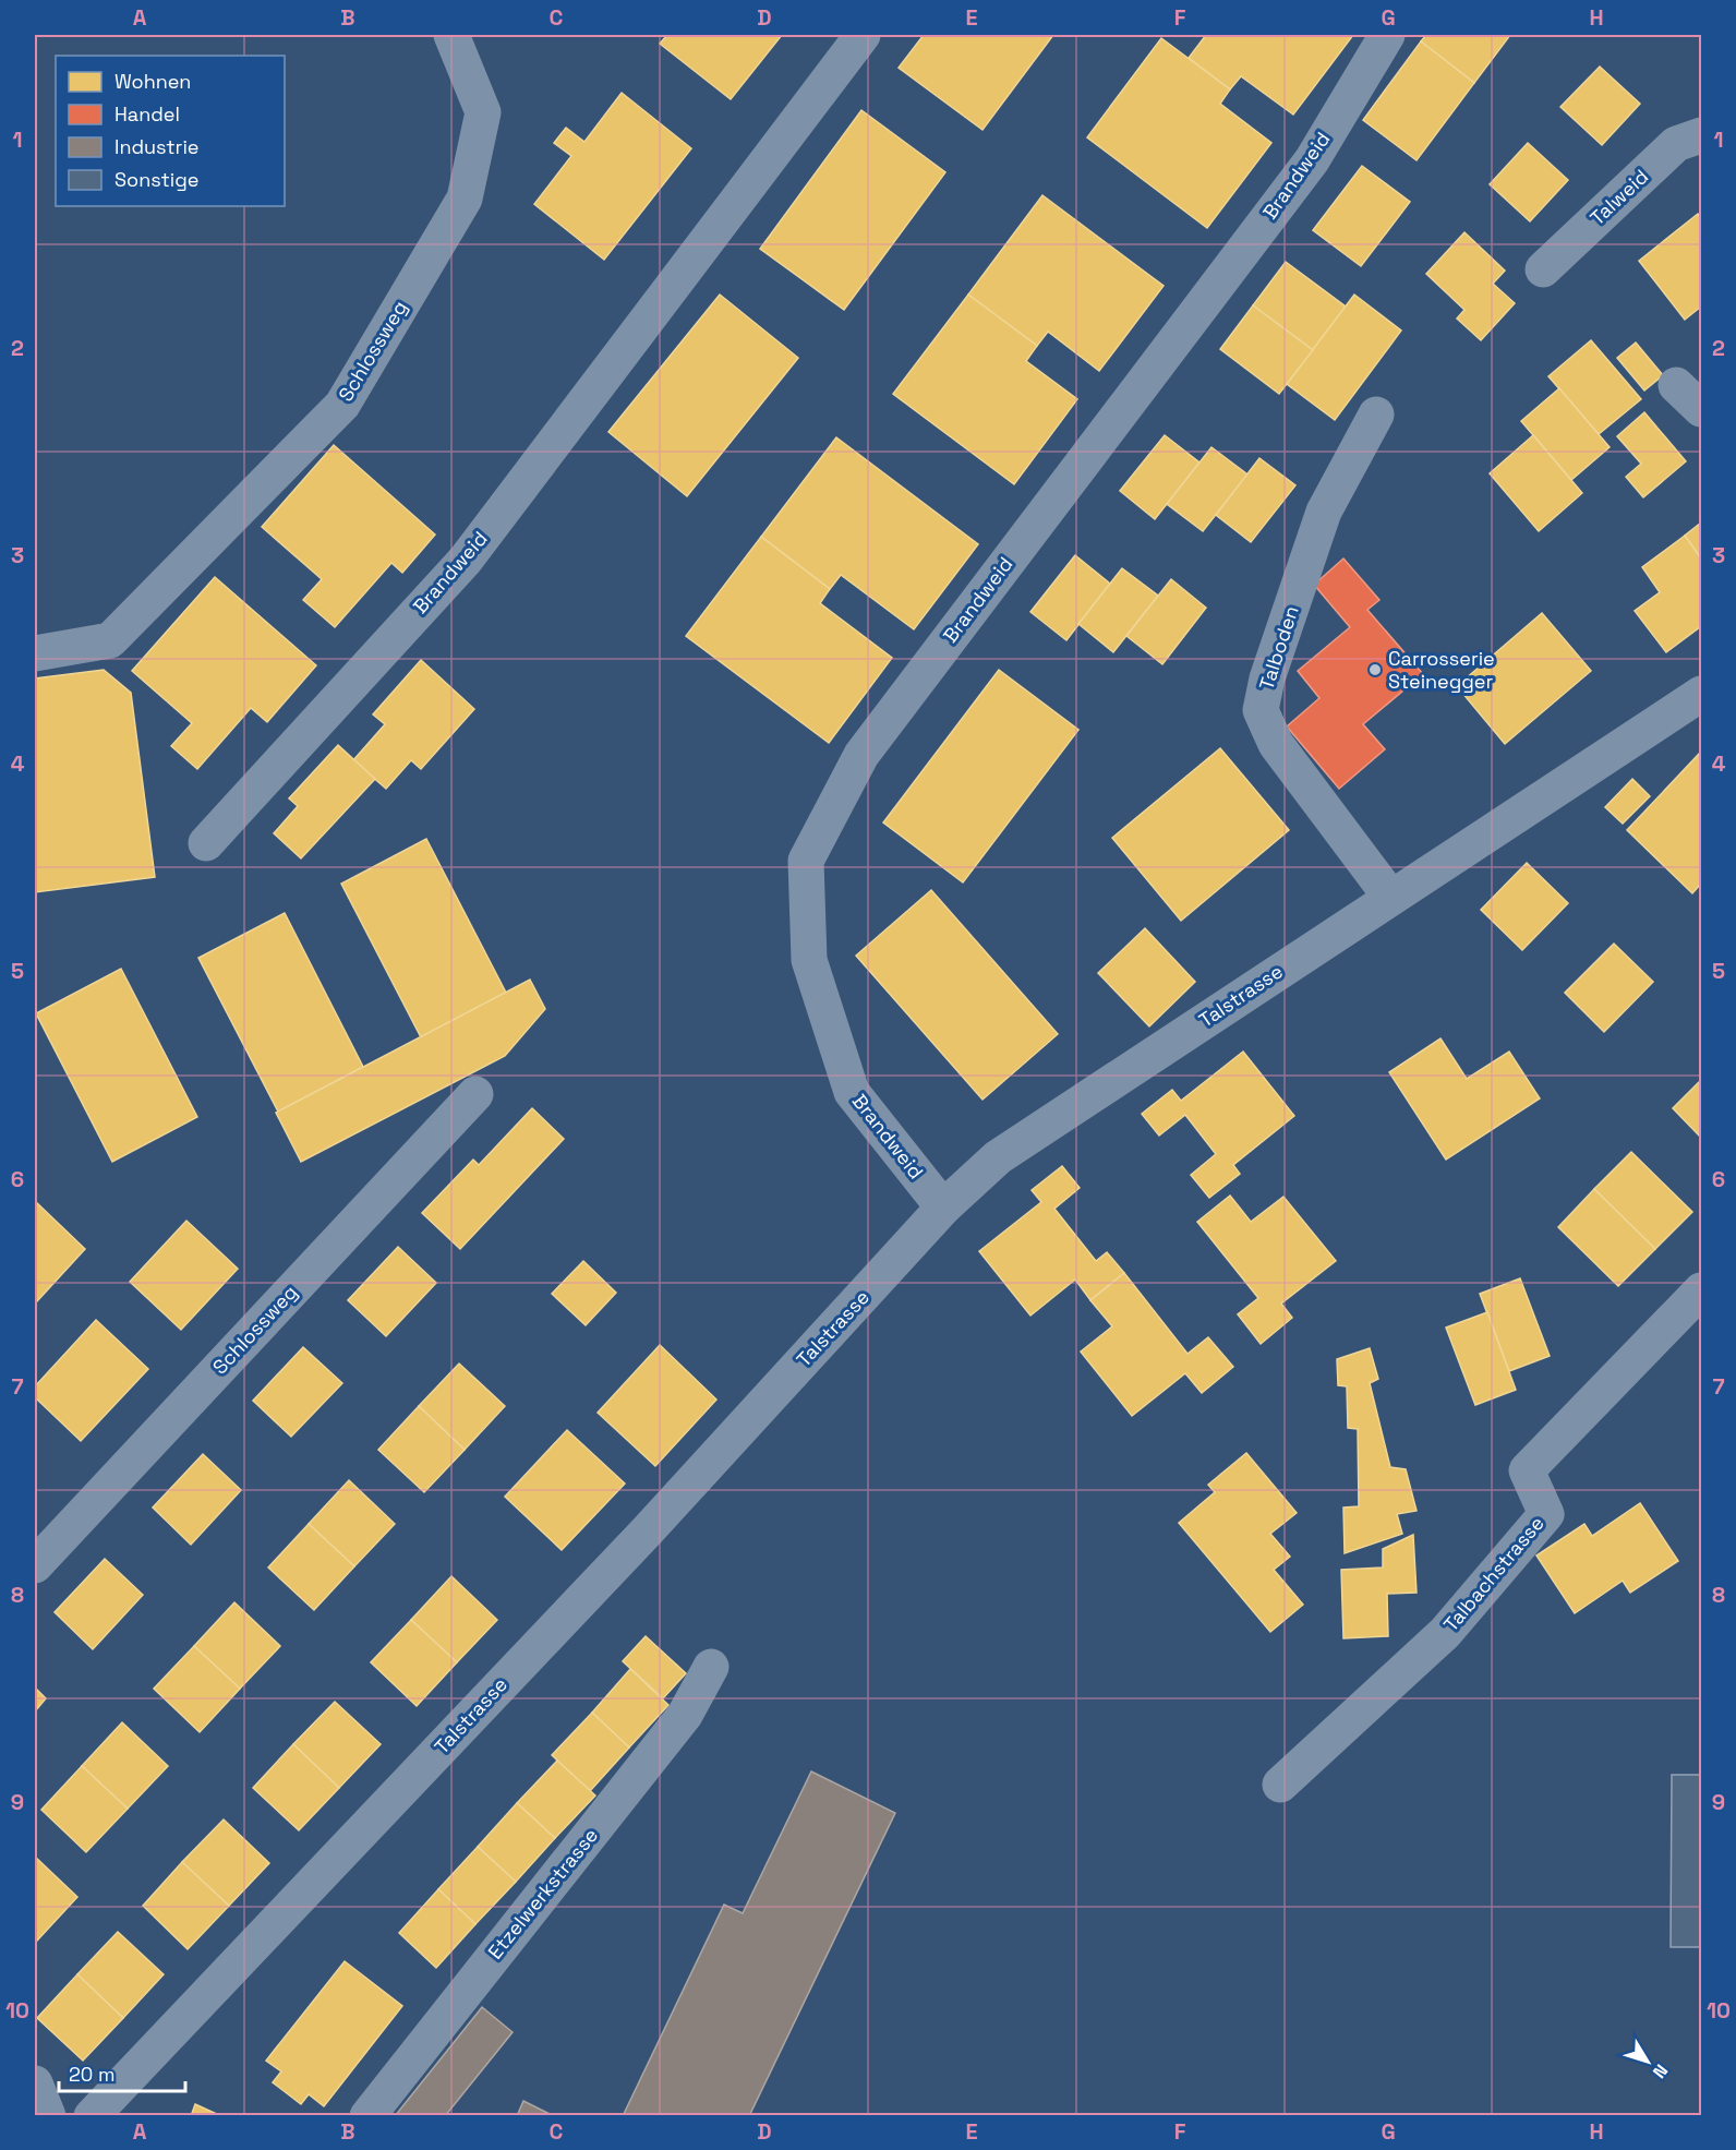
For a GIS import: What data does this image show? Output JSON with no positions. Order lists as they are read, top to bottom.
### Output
{
  "streets": {
    "street": [
      "Brandweid",
      "Talweid",
      "Schlossweg",
      "Talboden",
      "Talstrasse",
      "Talbachstrasse",
      "Etzelwerkstrasse"
    ]
  },
  "crossings": [
    ["Brandweid", "Talstrasse"],
    ["Talboden", "Talstrasse"]
  ],
  "places": ["Carrosserie Steinegger"],
  "legend": [
    "Wohnen",
    "Handel",
    "Industrie",
    "Sonstige"
  ],
  "scale_bar": "20 m",
  "north": "bottom right",
  "grid": {
    "columns": [
      "A",
      "B",
      "C",
      "D",
      "E",
      "F",
      "G",
      "H"
    ],
    "rows": [
      "1",
      "2",
      "3",
      "4",
      "5",
      "6",
      "7",
      "8",
      "9",
      "10"
    ]
  }
}
